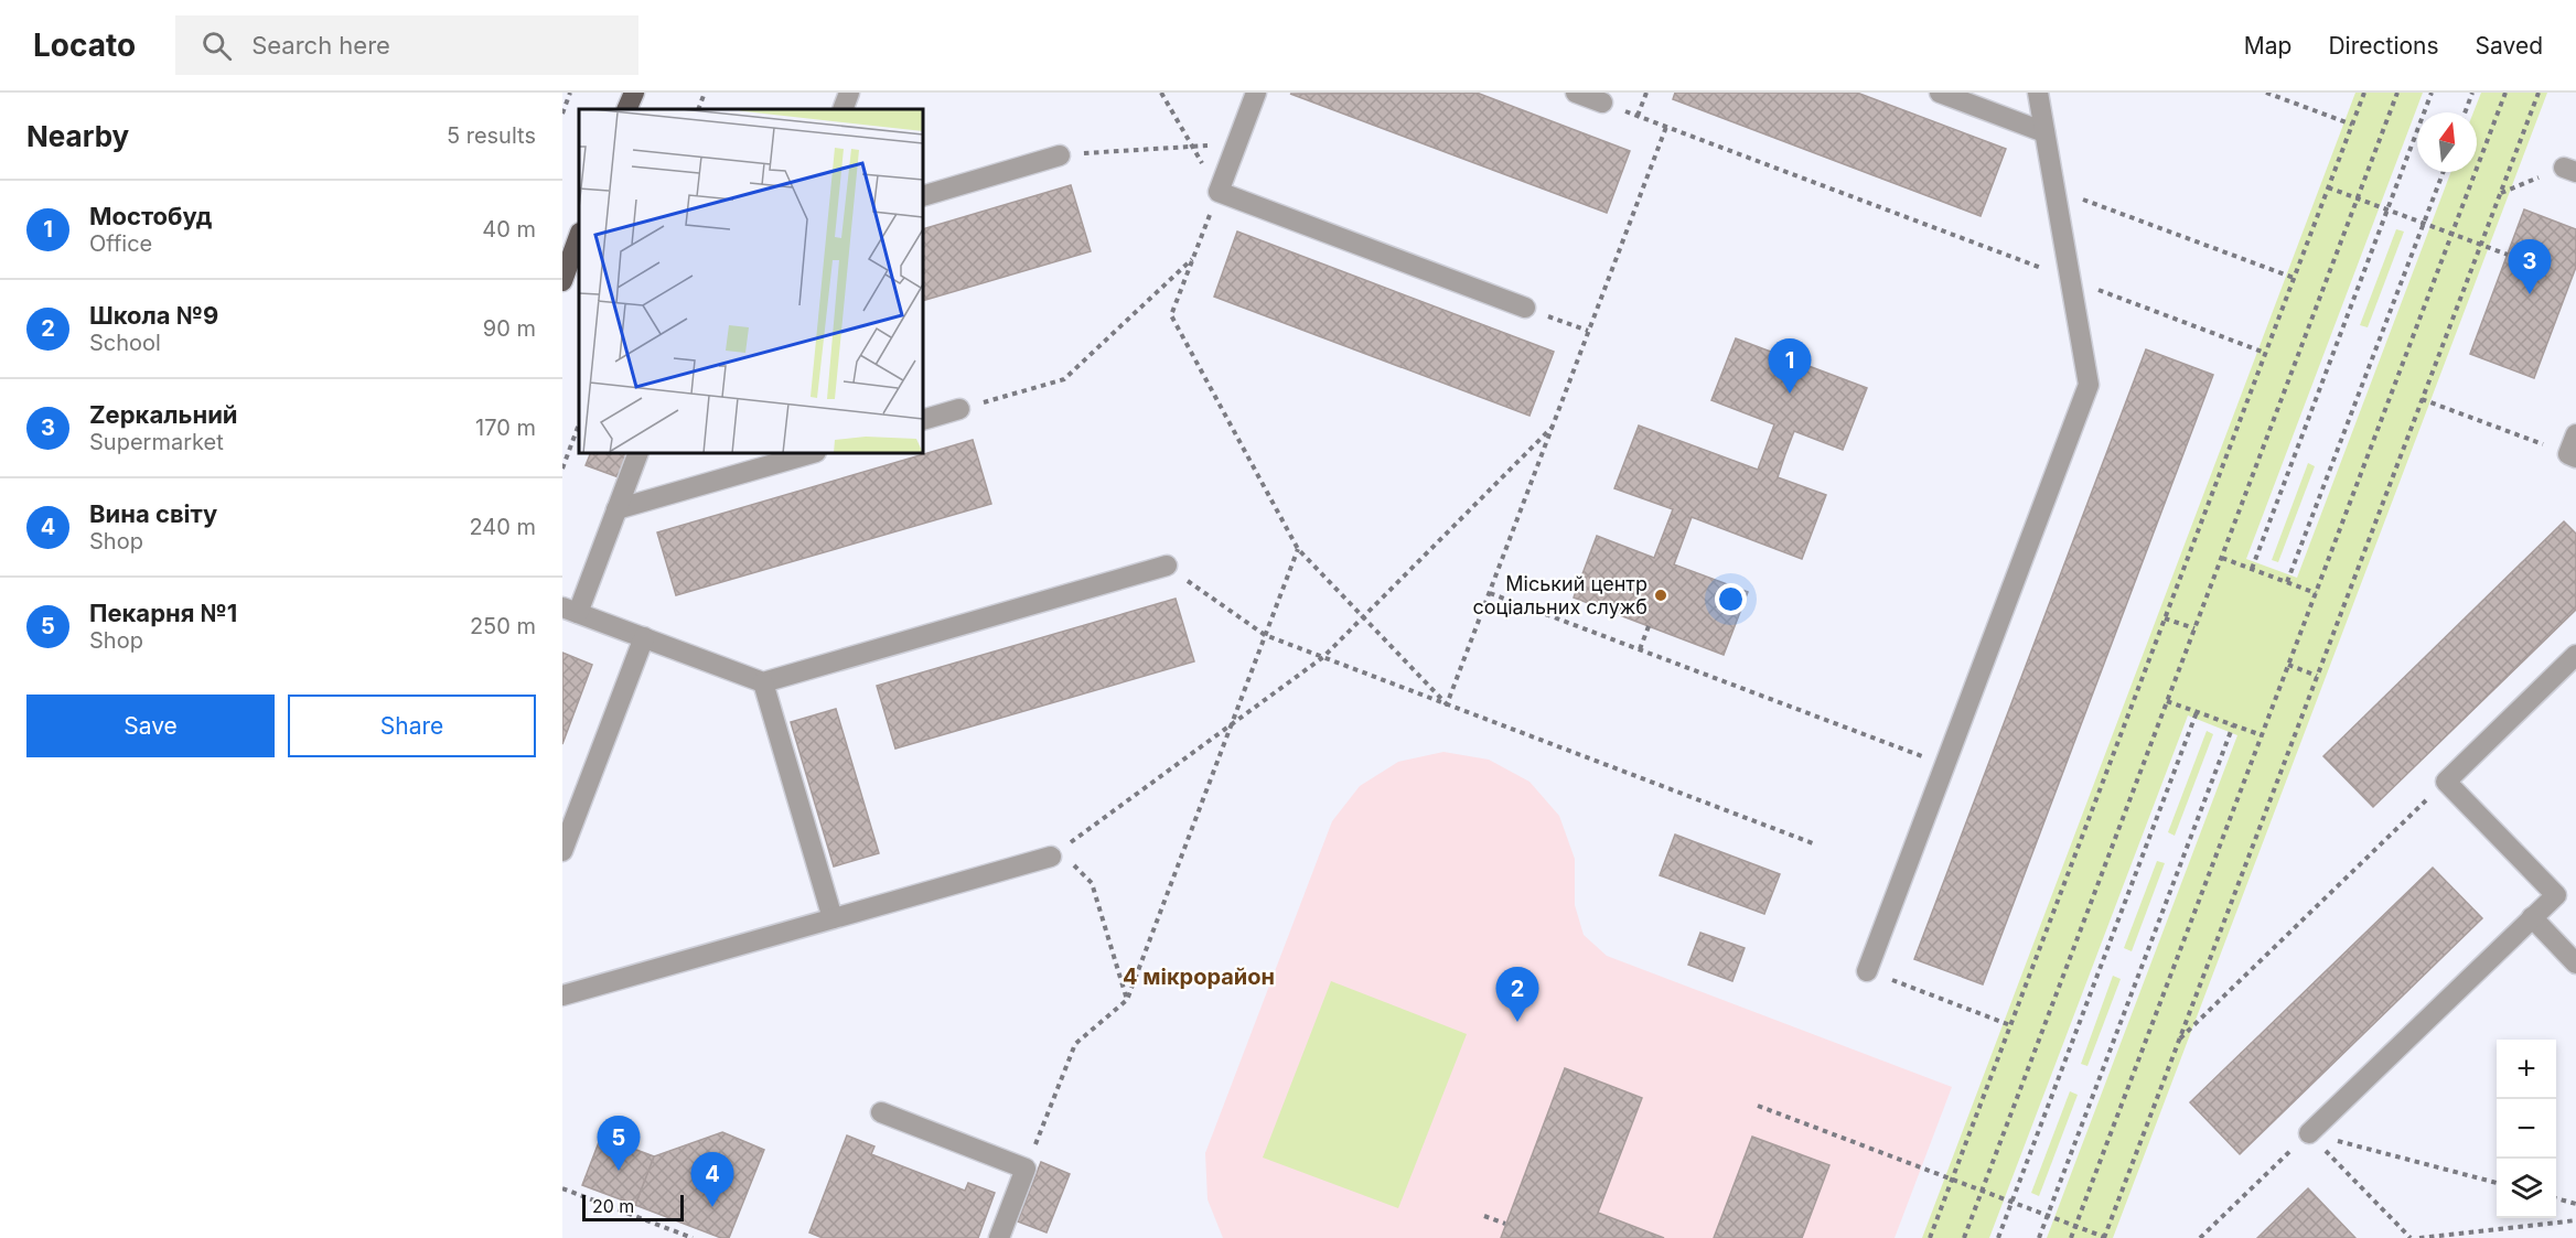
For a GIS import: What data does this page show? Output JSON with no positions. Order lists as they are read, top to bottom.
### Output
{
  "districts": ["4 мікрорайон"],
  "places": ["Міський центр соціальних служб"],
  "scale_bar": "20 m",
  "north": "top",
  "page": {
    "header": "Locato",
    "search": "Search here",
    "nav": ["Map", "Directions", "Saved"],
    "heading": ["Nearby", "5 results"],
    "list": [
      {
        "mark": "1",
        "name": "Мостобуд",
        "note": "Office",
        "value": "40 m"
      },
      {
        "mark": "2",
        "name": "Школа №9",
        "note": "School",
        "value": "90 m"
      },
      {
        "mark": "3",
        "name": "Zеркальний",
        "note": "Supermarket",
        "value": "170 m"
      },
      {
        "mark": "4",
        "name": "Вина світу",
        "note": "Shop",
        "value": "240 m"
      },
      {
        "mark": "5",
        "name": "Пекарня №1",
        "note": "Shop",
        "value": "250 m"
      }
    ],
    "pins": [
      "3",
      "1",
      "2",
      "5",
      "4"
    ],
    "buttons": ["Save", "Share"],
    "map_buttons": ["+", "−"],
    "scale": "20 m"
  }
}
